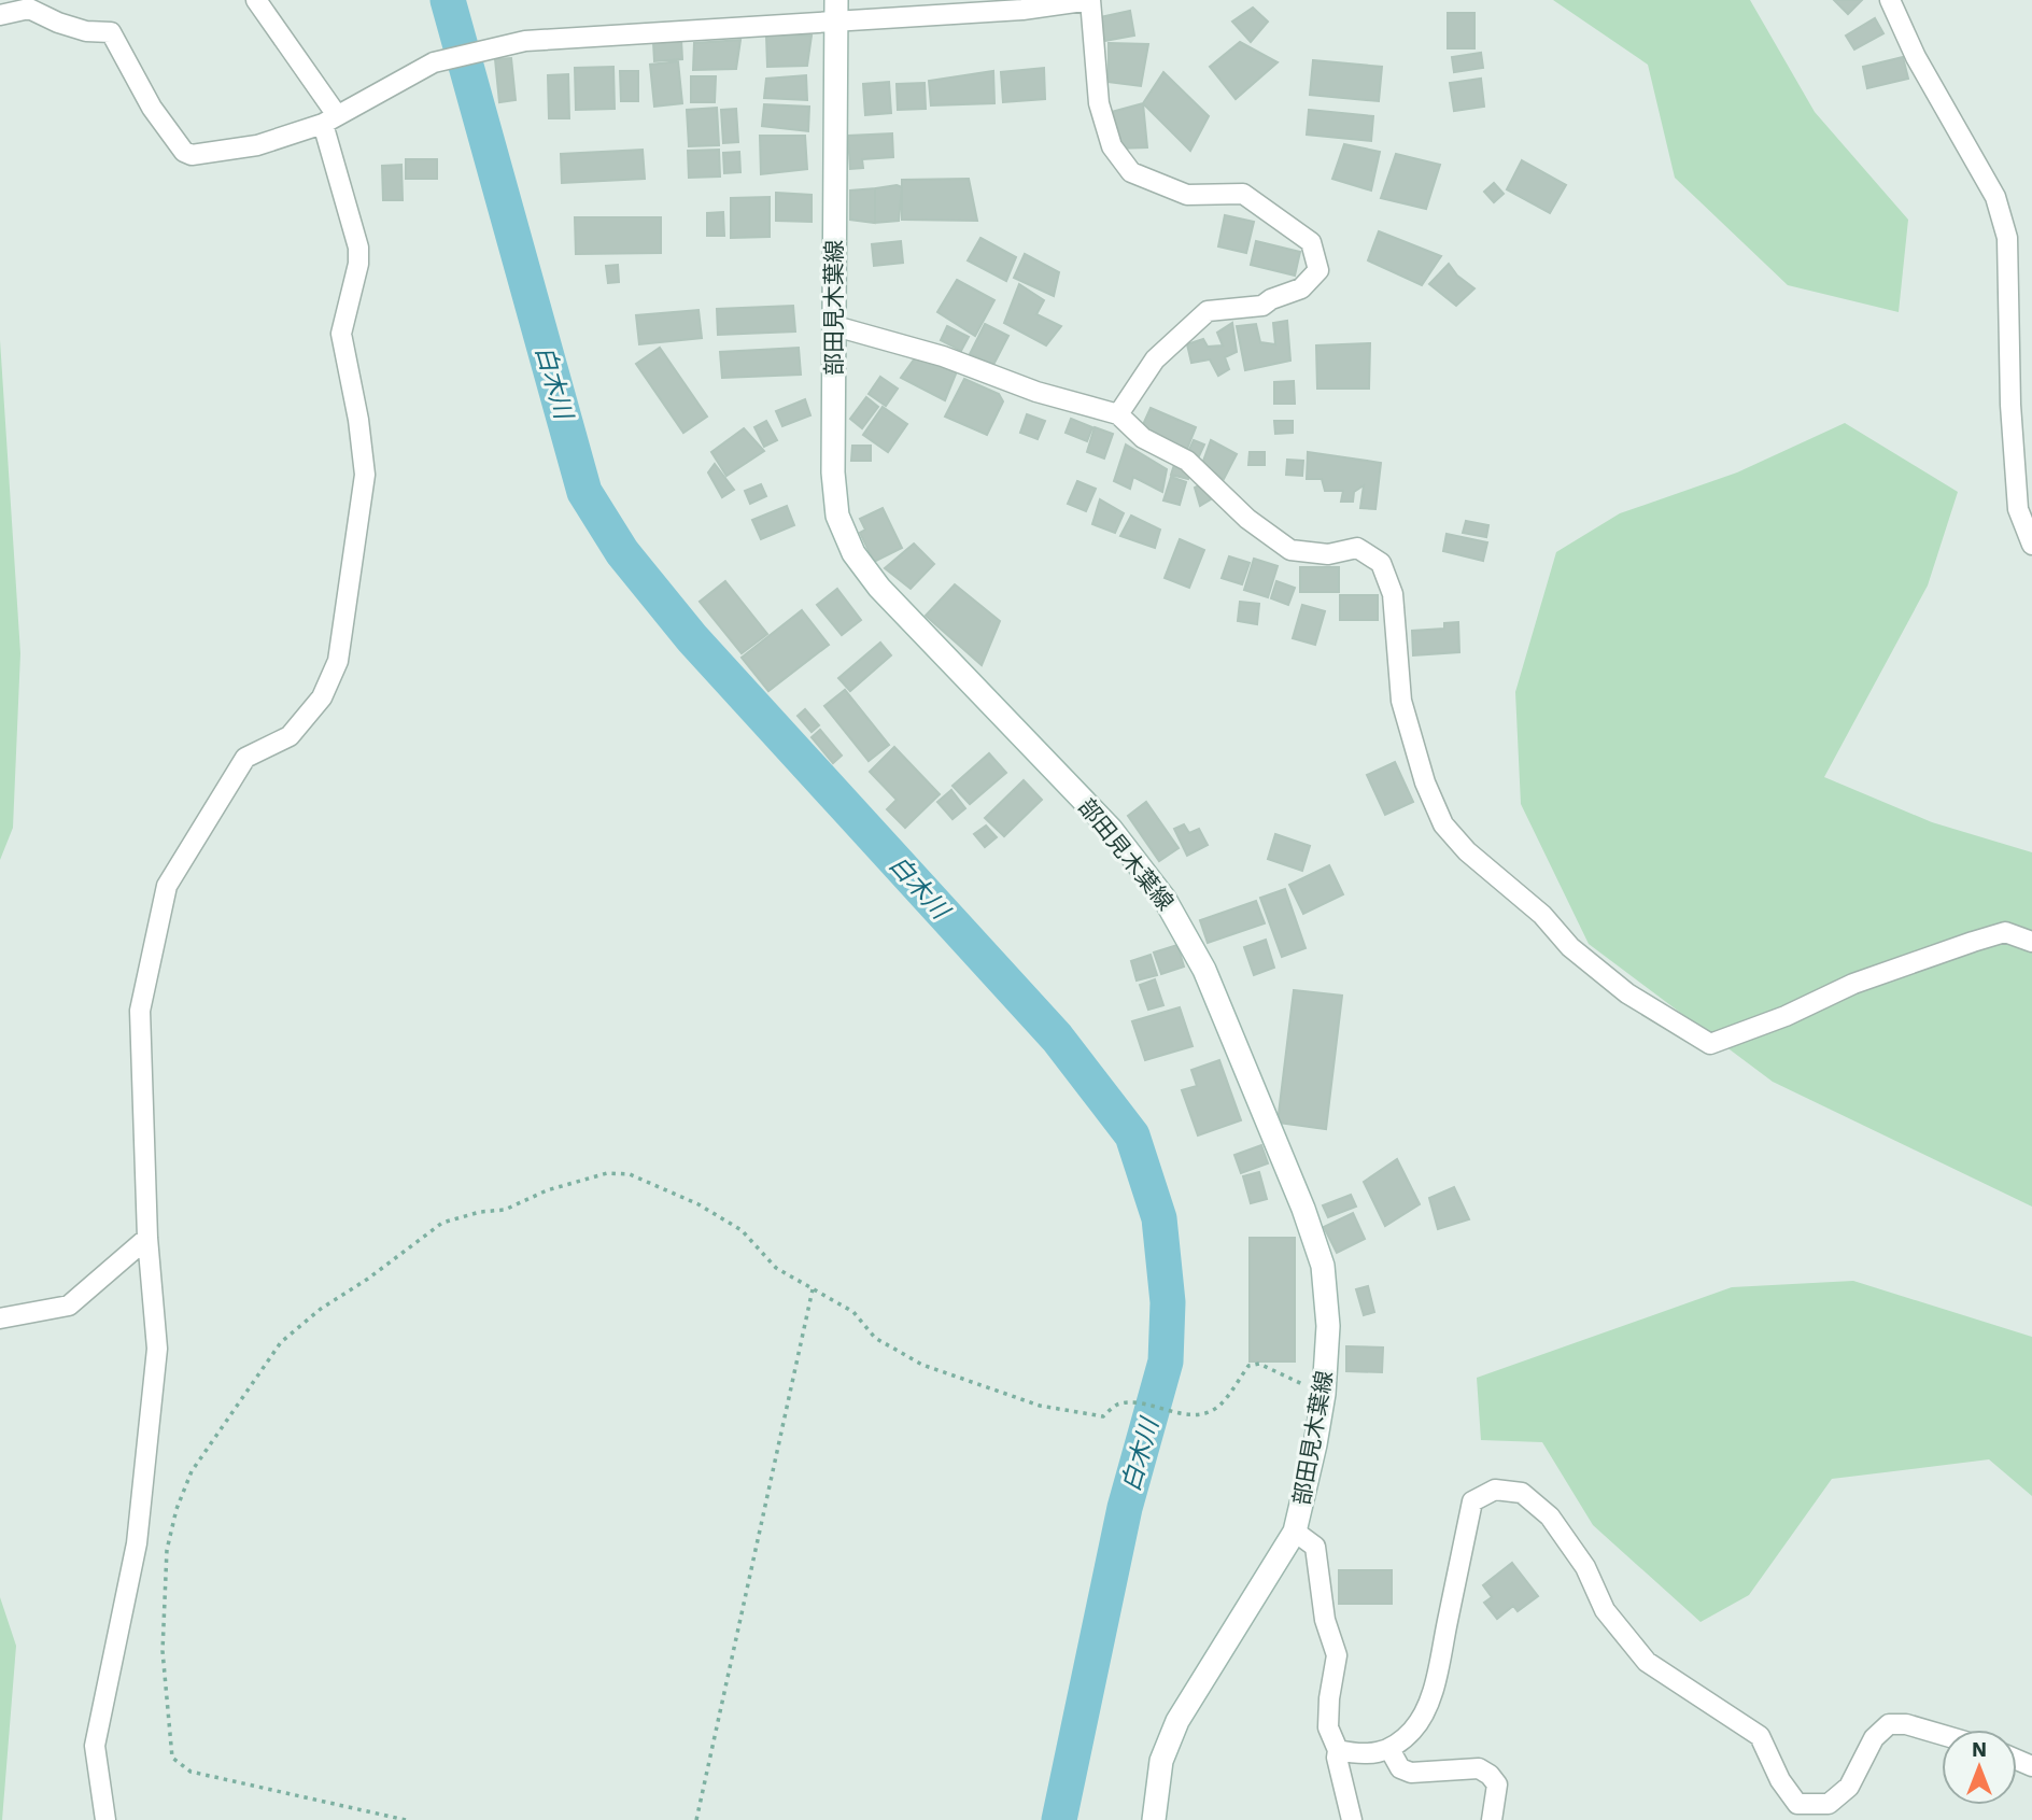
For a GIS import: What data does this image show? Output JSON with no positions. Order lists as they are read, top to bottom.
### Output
{
  "streets": {
    "main road": ["部田見木葉線"]
  },
  "water": ["白木川"],
  "north": "top"
}
